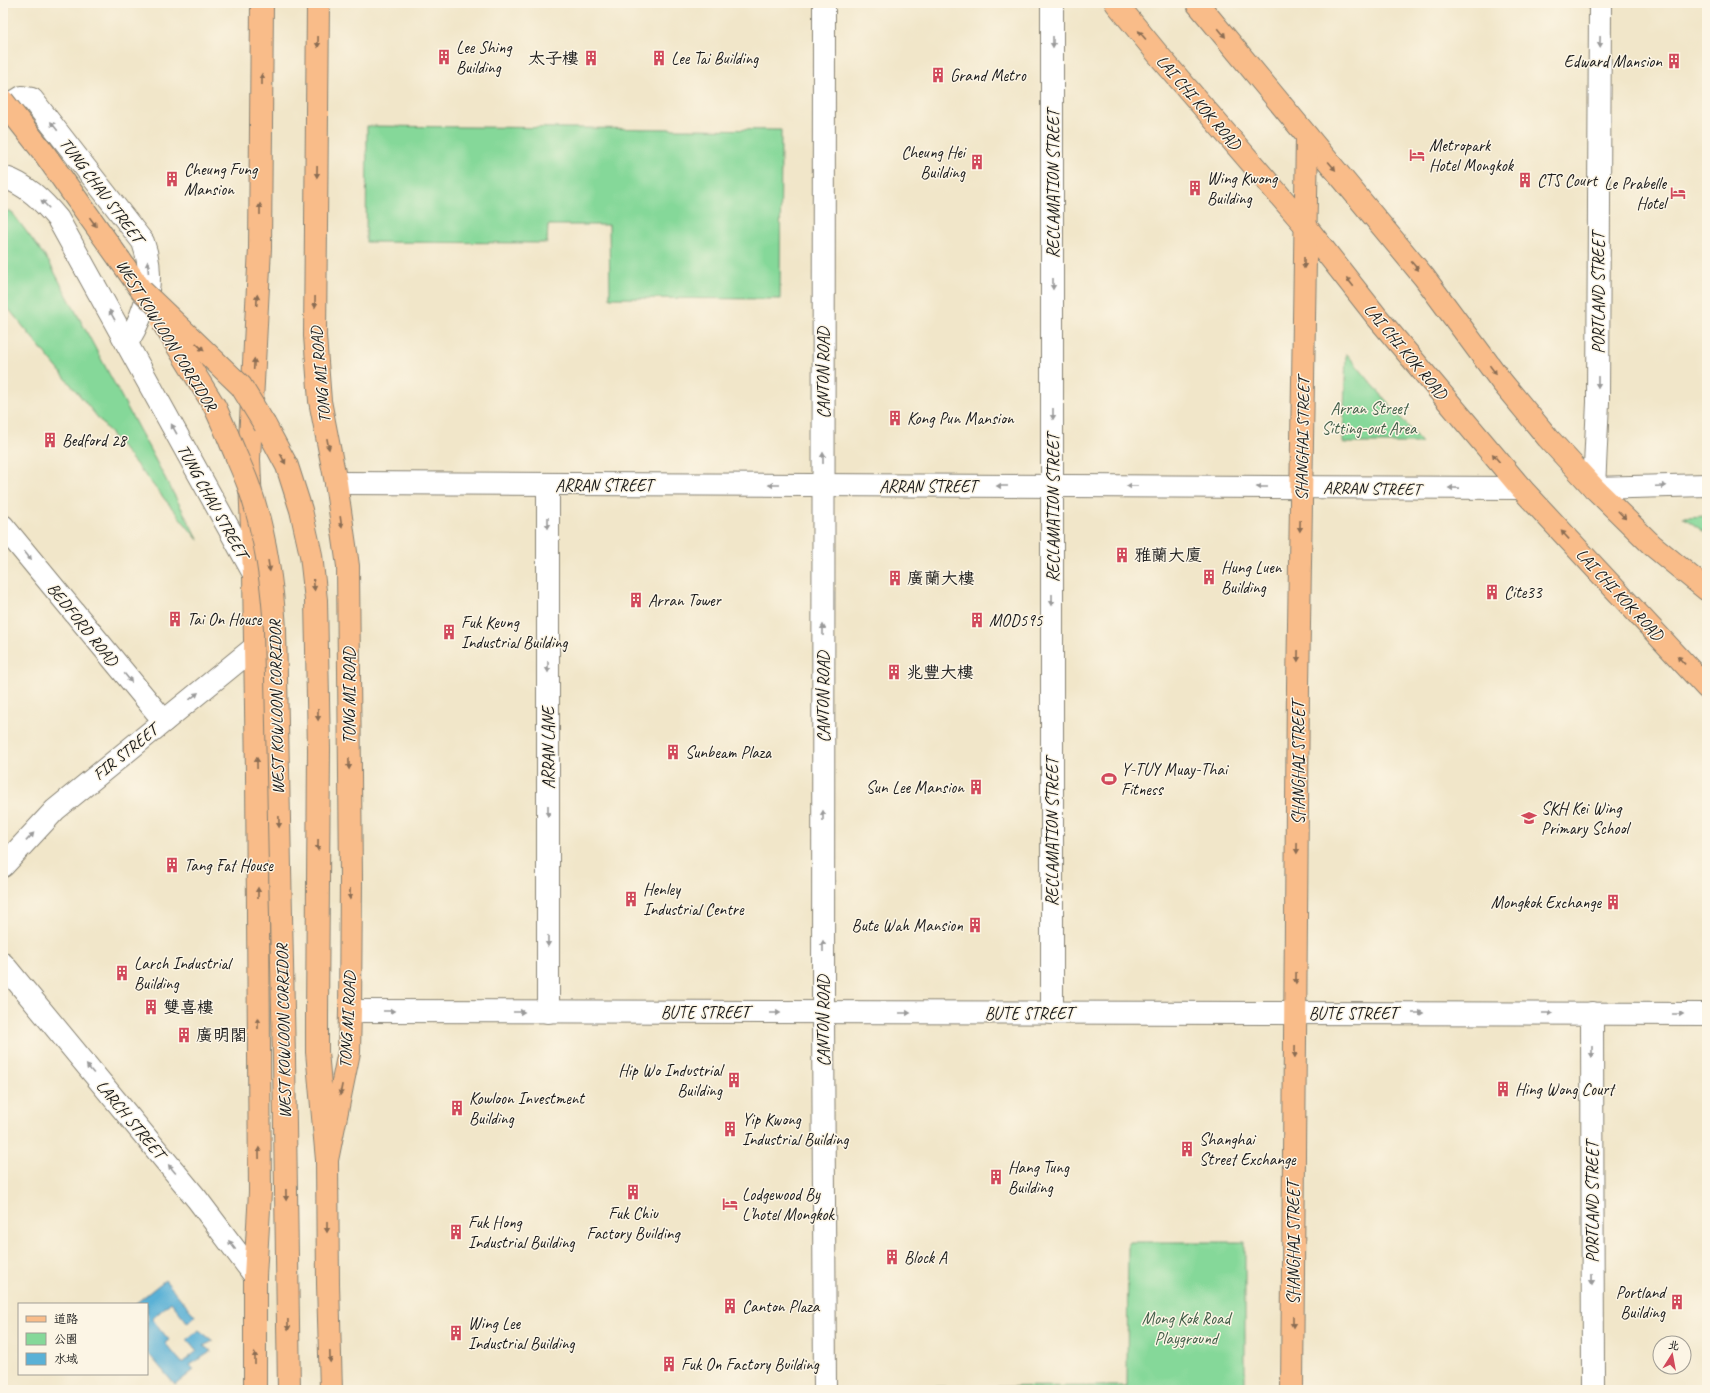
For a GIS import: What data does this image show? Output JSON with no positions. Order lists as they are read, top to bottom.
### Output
{
  "streets": {
    "main road": [
      "LAI CHI KOK ROAD",
      "WEST KOWLOON CORRIDOR",
      "TONG MI ROAD",
      "SHANGHAI STREET"
    ],
    "street": [
      "RECLAMATION STREET",
      "TUNG CHAU STREET",
      "PORTLAND STREET",
      "CANTON ROAD",
      "ARRAN STREET",
      "BEDFORD ROAD",
      "ARRAN LANE",
      "FIR STREET",
      "BUTE STREET",
      "LARCH STREET"
    ]
  },
  "crossings": [
    ["LAI CHI KOK ROAD", "SHANGHAI STREET"],
    ["LAI CHI KOK ROAD", "ARRAN STREET"],
    ["RECLAMATION STREET", "ARRAN STREET"],
    ["RECLAMATION STREET", "BUTE STREET"],
    ["PORTLAND STREET", "BUTE STREET"],
    ["CANTON ROAD", "ARRAN STREET"],
    ["CANTON ROAD", "BUTE STREET"],
    ["TONG MI ROAD", "ARRAN STREET"],
    ["TONG MI ROAD", "BUTE STREET"],
    ["SHANGHAI STREET", "ARRAN STREET"],
    ["SHANGHAI STREET", "BUTE STREET"],
    ["ARRAN STREET", "ARRAN LANE"],
    ["BEDFORD ROAD", "FIR STREET"],
    ["ARRAN LANE", "BUTE STREET"]
  ],
  "one_way": [
    "RECLAMATION STREET",
    "TUNG CHAU STREET",
    "PORTLAND STREET",
    "CANTON ROAD",
    "SHANGHAI STREET",
    "ARRAN STREET",
    "BEDFORD ROAD",
    "ARRAN LANE",
    "FIR STREET",
    "BUTE STREET",
    "LARCH STREET"
  ],
  "parks": ["Arran Street Sitting-out Area", "Mong Kok Road Playground"],
  "places": {
    "building": [
      "Lee Shing Building",
      "太子樓",
      "Lee Tai Building",
      "Edward Mansion",
      "Grand Metro",
      "Cheung Hei Building",
      "Cheung Fung Mansion",
      "CTS Court",
      "Wing Kwong Building",
      "Kong Pun Mansion",
      "Bedford 28",
      "雅蘭大廈",
      "Hung Luen Building",
      "廣蘭大樓",
      "Cite33",
      "Arran Tower",
      "Tai On House",
      "MOD595",
      "Fuk Keung Industrial Building",
      "兆豐大樓",
      "Sunbeam Plaza",
      "Sun Lee Mansion",
      "Tang Fat House",
      "Henley Industrial Centre",
      "Mongkok Exchange",
      "Bute Wah Mansion",
      "Larch Industrial Building",
      "雙喜樓",
      "廣明閣",
      "Hip Wo Industrial Building",
      "Hing Wong Court",
      "Kowloon Investment Building",
      "Yip Kwong Industrial Building",
      "Shanghai Street Exchange",
      "Hang Tung Building",
      "Fuk Chiu Factory Building",
      "Fuk Hong Industrial Building",
      "Block A",
      "Portland Building",
      "Canton Plaza",
      "Wing Lee Industrial Building",
      "Fuk On Factory Building"
    ],
    "hotel": ["Metropark Hotel Mongkok", "Le Prabelle Hotel", "Lodgewood By L’hotel Mongkok"],
    "sports": ["Y-TUY Muay-Thai Fitness"],
    "school or university": ["SKH Kei Wing Primary School"]
  },
  "legend": ["道路", "公園", "水域"],
  "north": "top"
}
